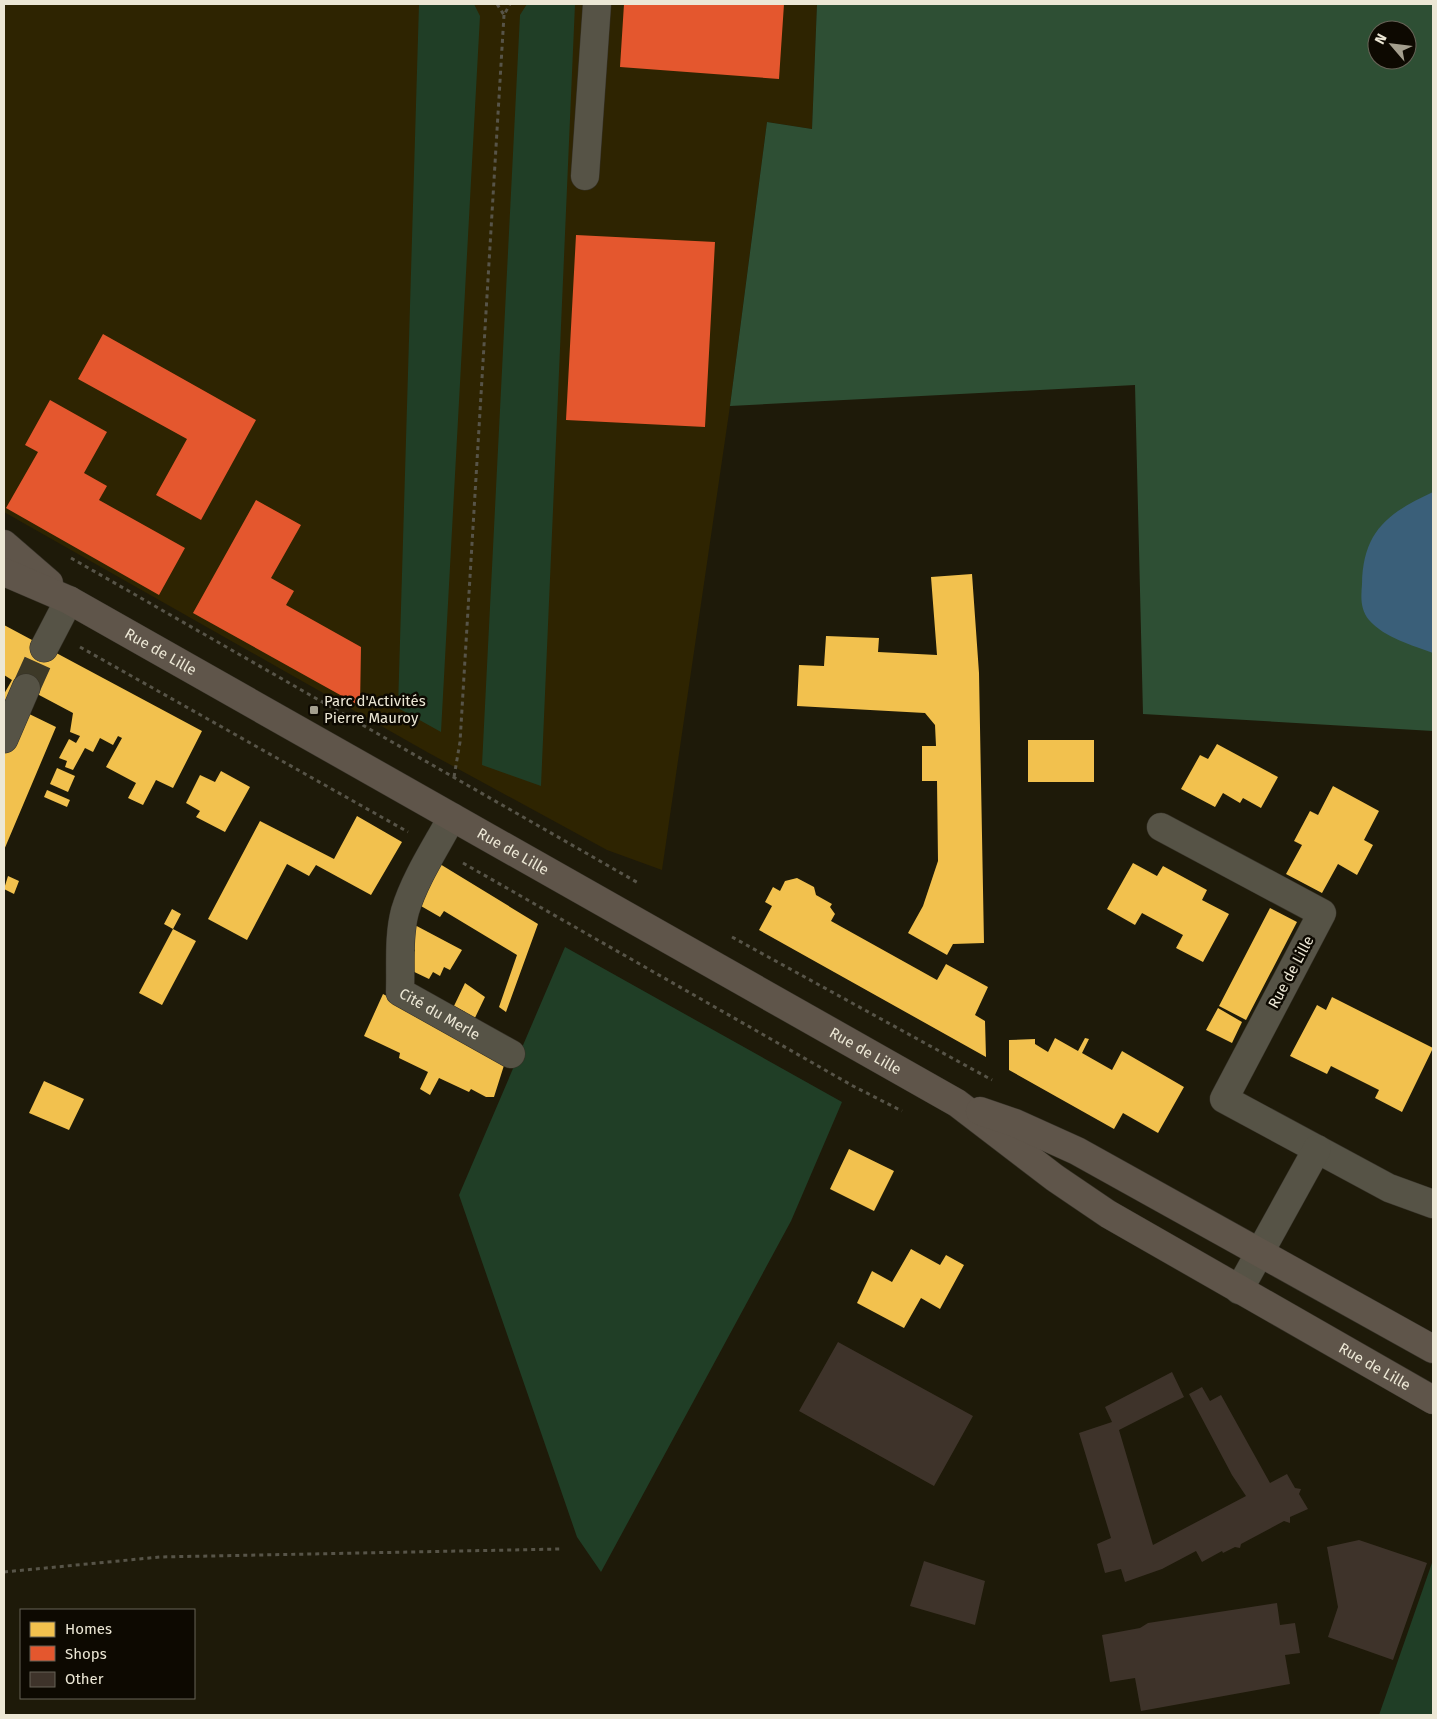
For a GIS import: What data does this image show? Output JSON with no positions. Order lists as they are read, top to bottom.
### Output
{
  "streets": {
    "main road": ["Rue de Lille"],
    "street": ["Cité du Merle"]
  },
  "crossings": [
    ["Rue de Lille", "Cité du Merle"]
  ],
  "places": {
    "transit": ["Parc d'Activités Pierre Mauroy"]
  },
  "legend": ["Homes", "Shops", "Other"],
  "north": "top left"
}
